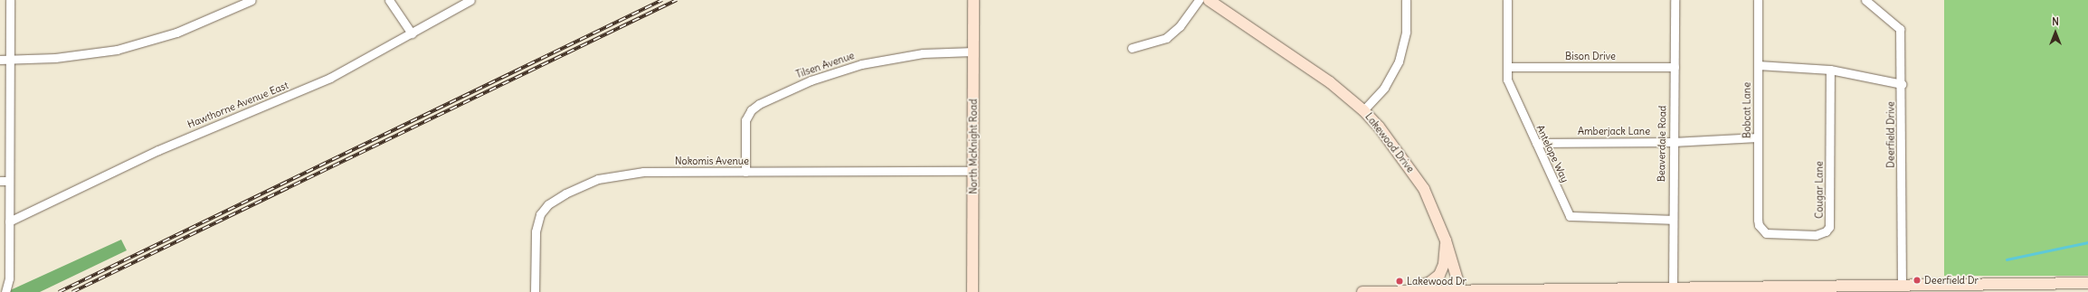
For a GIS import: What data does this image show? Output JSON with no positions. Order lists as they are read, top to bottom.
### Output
{
  "streets": {
    "street": [
      "Bison Drive",
      "Tilsen Avenue",
      "Hawthorne Avenue East",
      "Bobcat Lane",
      "Amberjack Lane",
      "Deerfield Drive",
      "Lakewood Drive",
      "Beaverdale Road",
      "North McKnight Road",
      "Antelope Way",
      "Nokomis Avenue",
      "Cougar Lane"
    ]
  },
  "crossings": [
    ["Bison Drive", "Beaverdale Road"],
    ["Bison Drive", "Antelope Way"],
    ["Tilsen Avenue", "North McKnight Road"],
    ["Tilsen Avenue", "Nokomis Avenue"],
    ["Bobcat Lane", "Amberjack Lane"],
    ["Bobcat Lane", "Cougar Lane"],
    ["Amberjack Lane", "Beaverdale Road"],
    ["Amberjack Lane", "Antelope Way"],
    ["Beaverdale Road", "Antelope Way"],
    ["North McKnight Road", "Nokomis Avenue"]
  ],
  "places": ["Deerfield Dr", "Lakewood Dr"],
  "north": "top"
}
